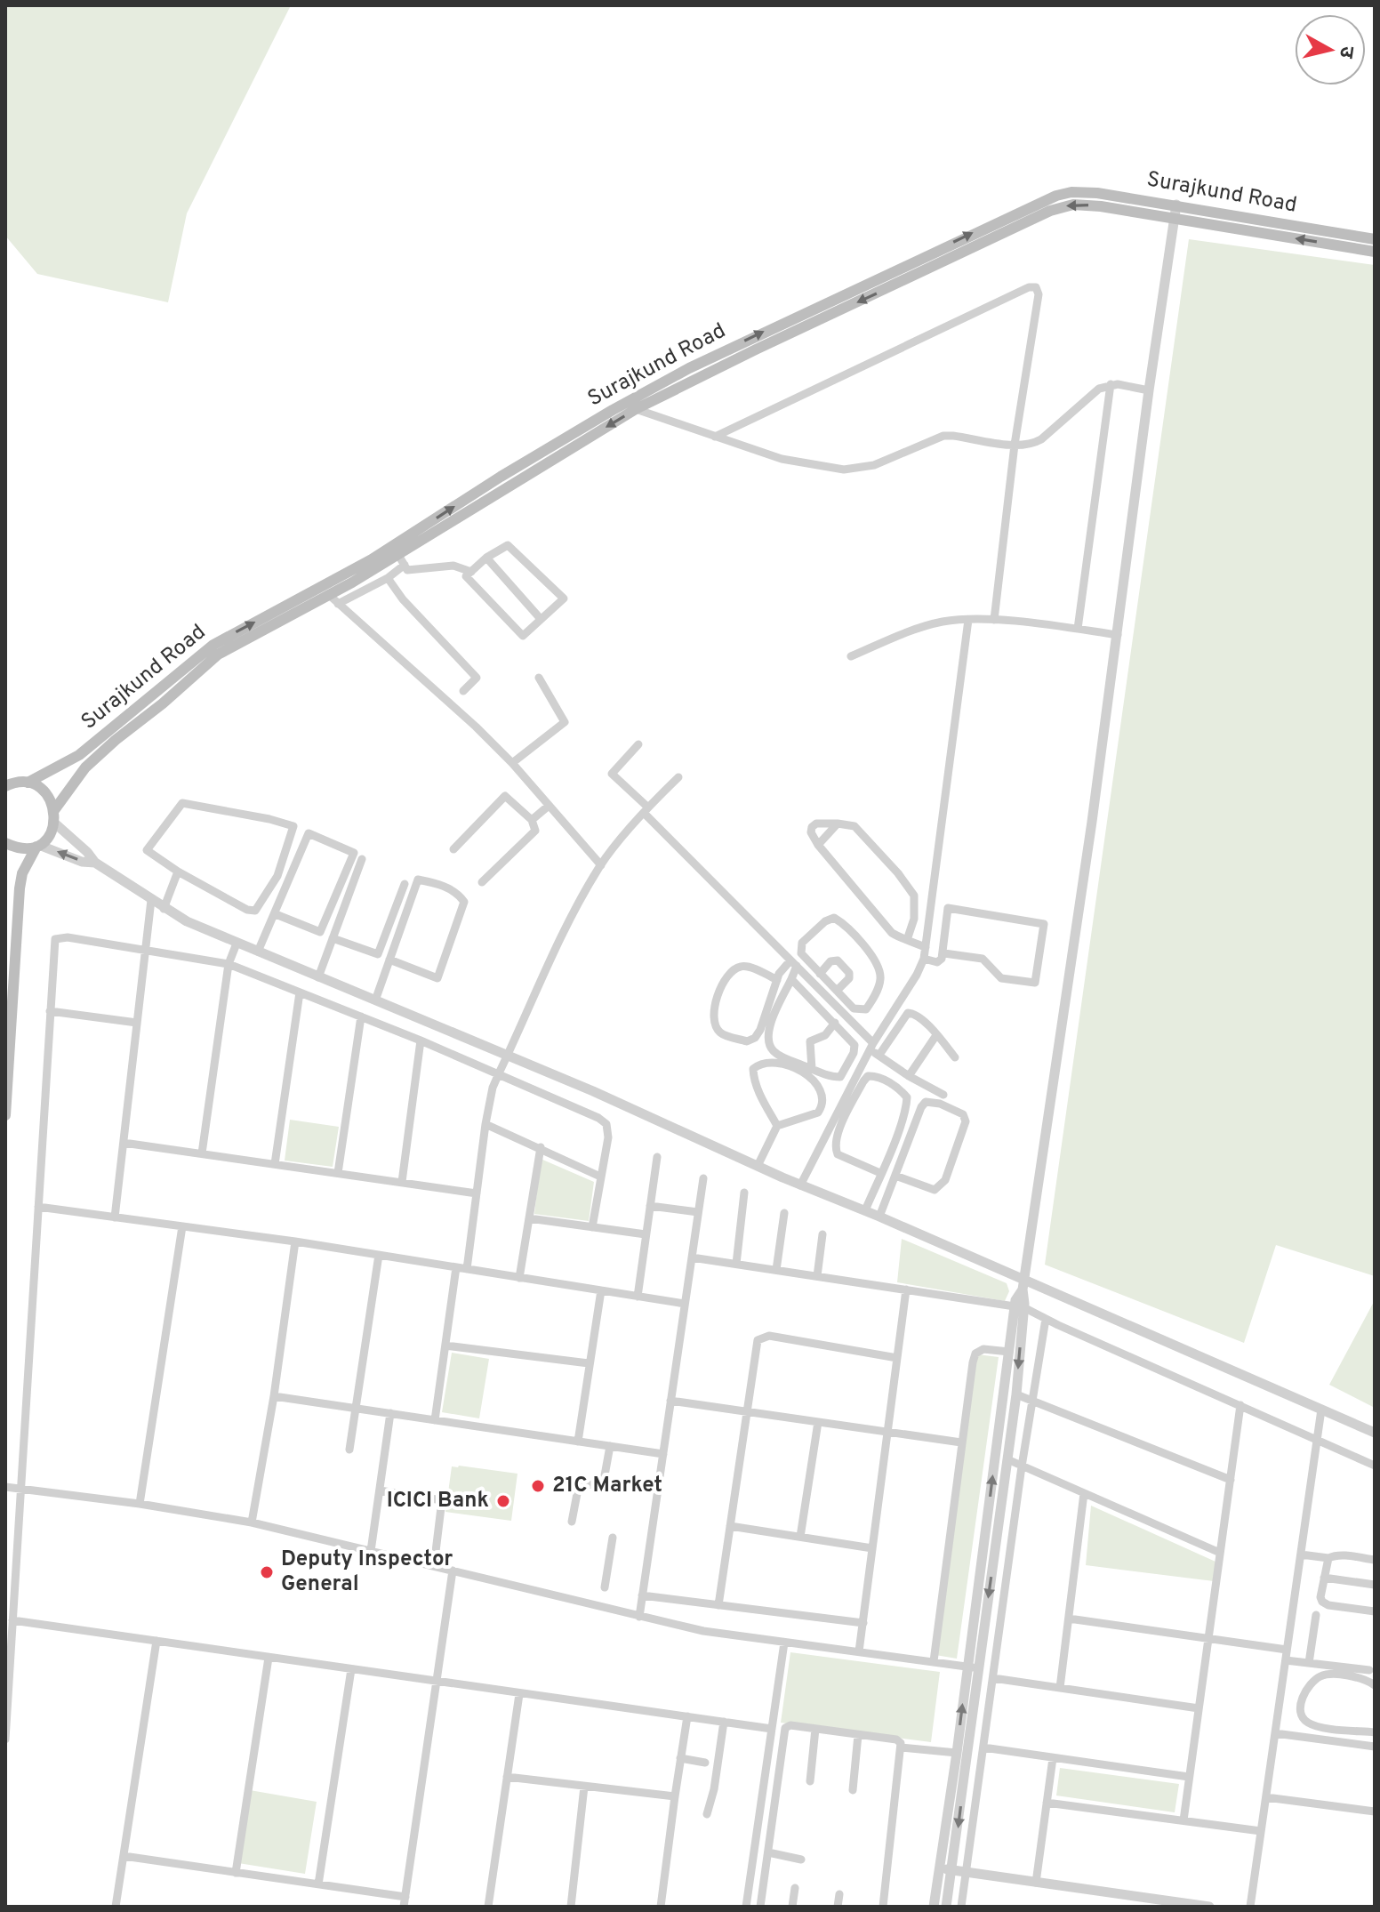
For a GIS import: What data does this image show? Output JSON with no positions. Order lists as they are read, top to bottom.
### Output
{
  "streets": {
    "main road": ["Surajkund Road"]
  },
  "places": ["21C Market", "ICICI Bank", "Deputy Inspector General"],
  "north": "right"
}
